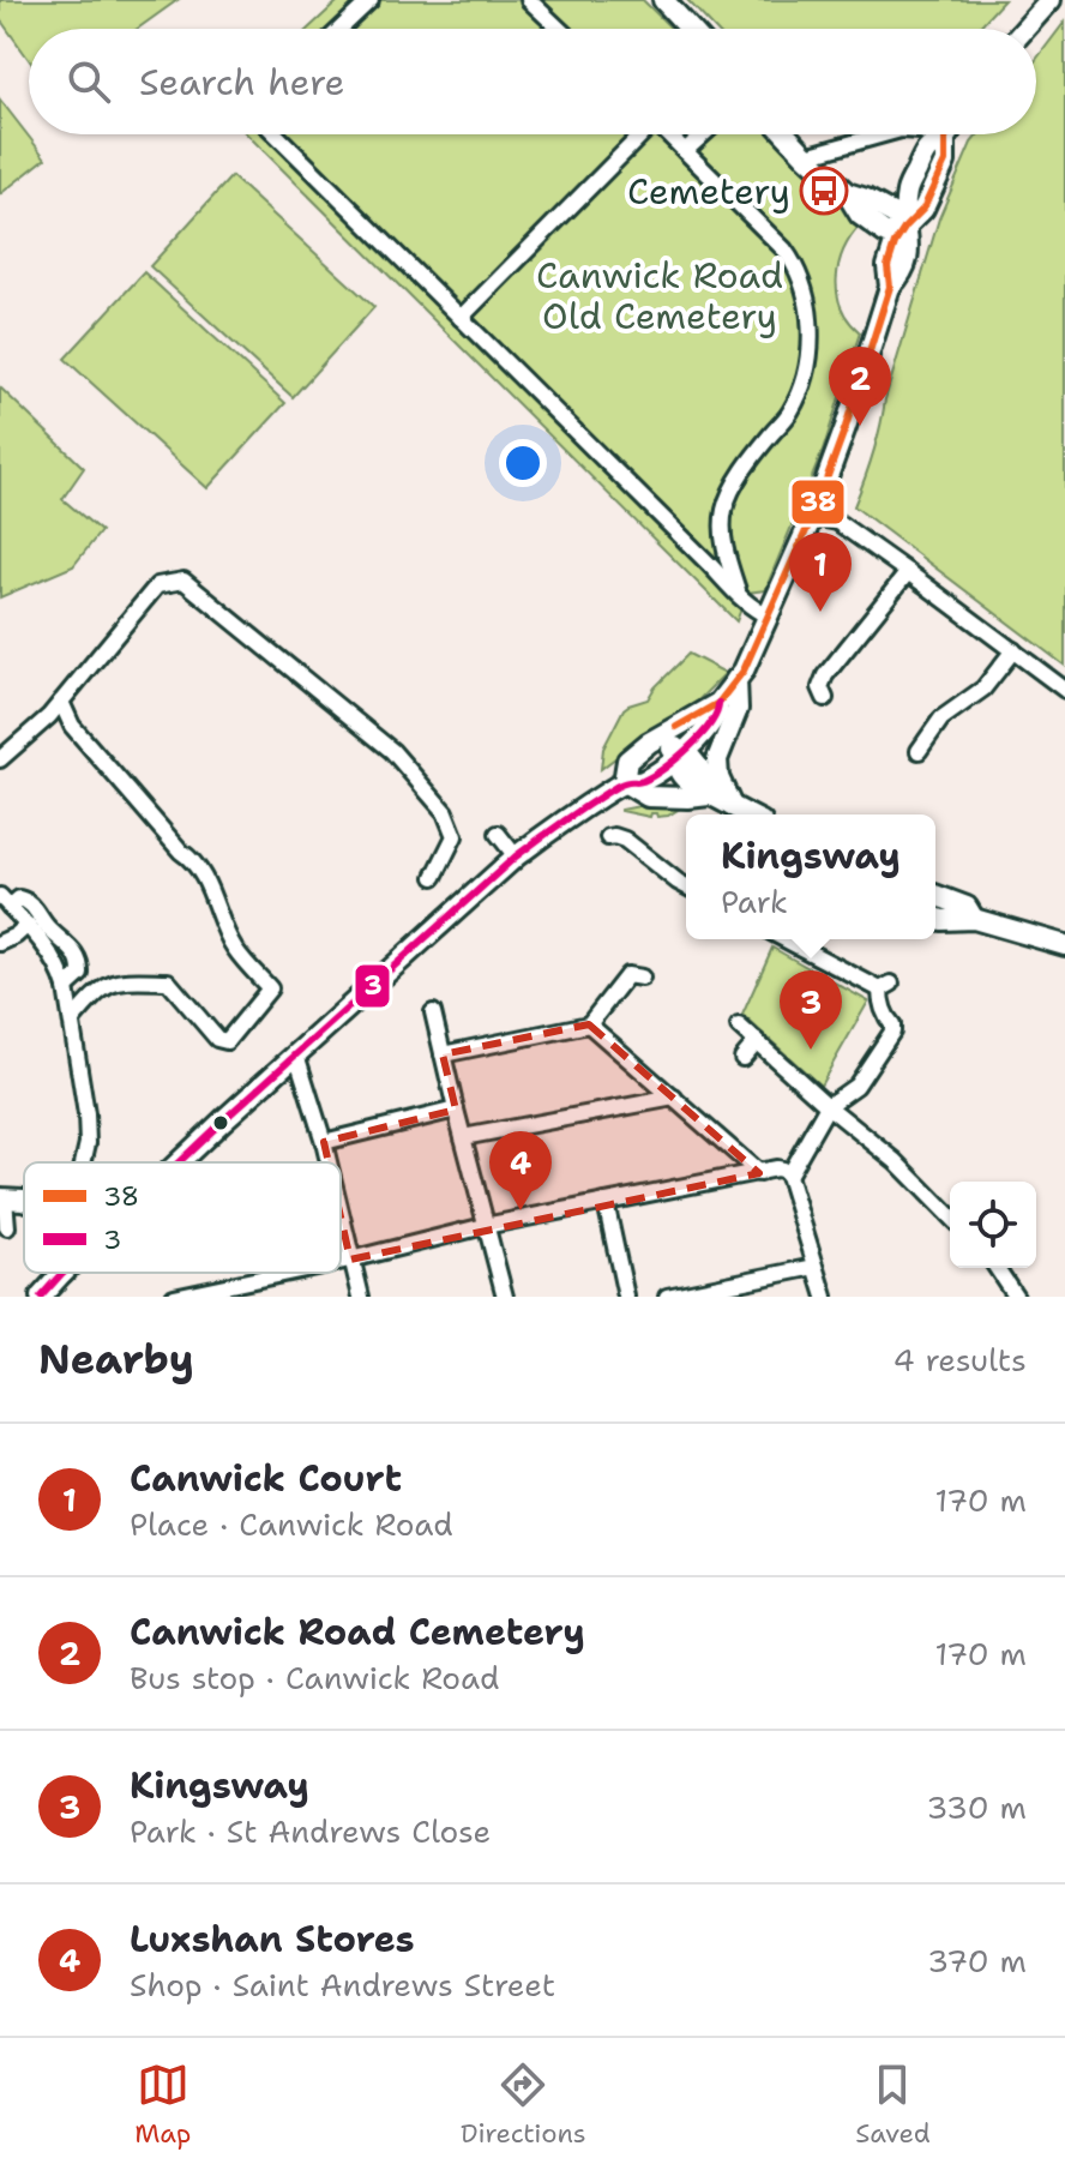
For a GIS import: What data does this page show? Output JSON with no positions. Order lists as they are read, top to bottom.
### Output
{
  "parks": ["Canwick Road Old Cemetery"],
  "places": {
    "bus stop": ["Cemetery"]
  },
  "lines": ["transit line 38", "transit line 3"],
  "legend": ["38", "3"],
  "page": {
    "search": "Search here",
    "pins": [
      "2",
      "1",
      "3",
      "4"
    ],
    "popup": ["Kingsway", "Park"],
    "heading": ["Nearby", "4 results"],
    "list": [
      {
        "mark": "1",
        "name": "Canwick Court",
        "note": "Place · Canwick Road",
        "value": "170 m"
      },
      {
        "mark": "2",
        "name": "Canwick Road Cemetery",
        "note": "Bus stop · Canwick Road",
        "value": "170 m"
      },
      {
        "mark": "3",
        "name": "Kingsway",
        "note": "Park · St Andrews Close",
        "value": "330 m"
      },
      {
        "mark": "4",
        "name": "Luxshan Stores",
        "note": "Shop · Saint Andrews Street",
        "value": "370 m"
      }
    ],
    "nav": ["Map", "Directions", "Saved"]
  }
}
